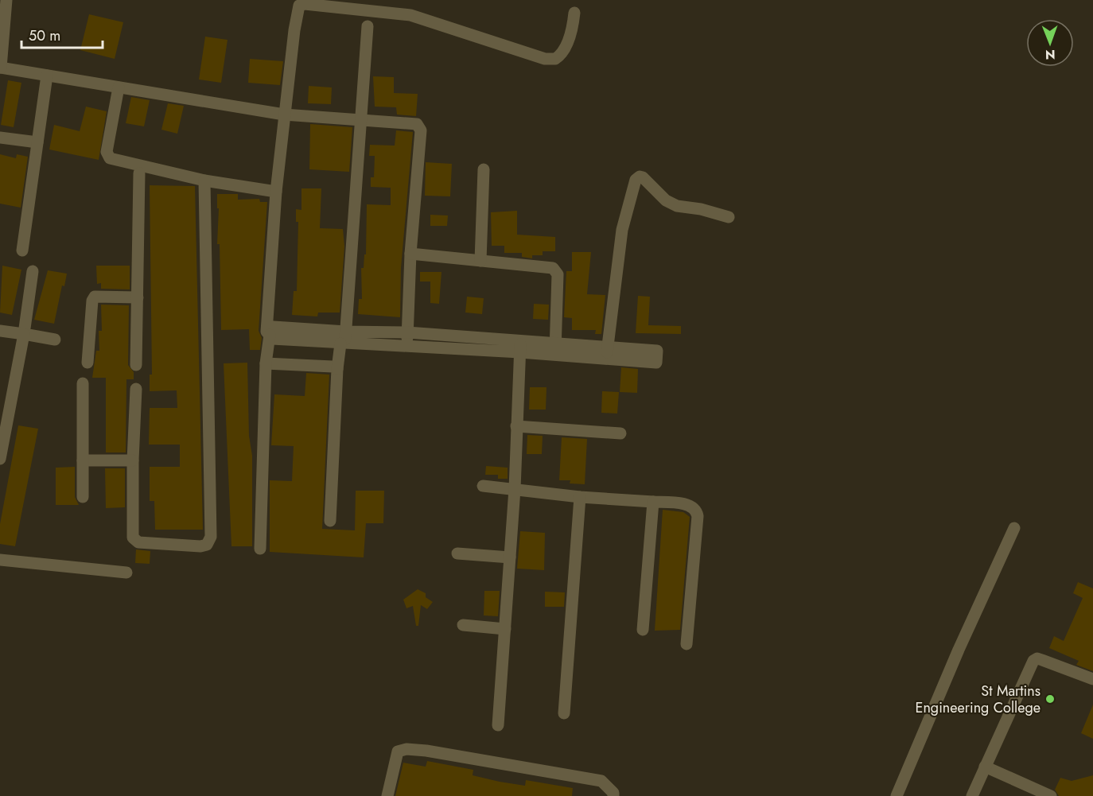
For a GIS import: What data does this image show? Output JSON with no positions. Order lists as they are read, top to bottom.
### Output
{
  "places": ["St Martins Engineering College"],
  "scale_bar": "50 m",
  "north": "bottom"
}
